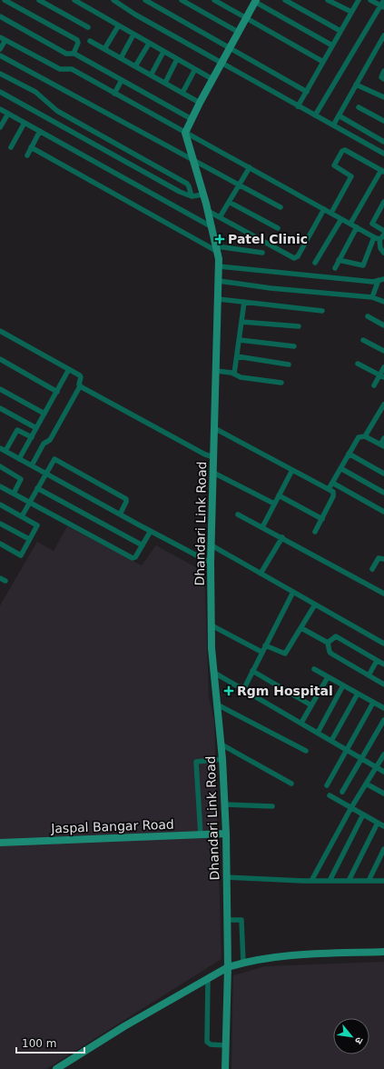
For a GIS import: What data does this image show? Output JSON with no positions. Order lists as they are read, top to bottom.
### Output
{
  "streets": {
    "street": ["Dhandari Link Road", "Jaspal Bangar Road"]
  },
  "crossings": [
    ["Dhandari Link Road", "Jaspal Bangar Road"]
  ],
  "places": {
    "health": ["Patel Clinic", "Rgm Hospital"]
  },
  "scale_bar": "100 m",
  "north": "bottom right"
}
